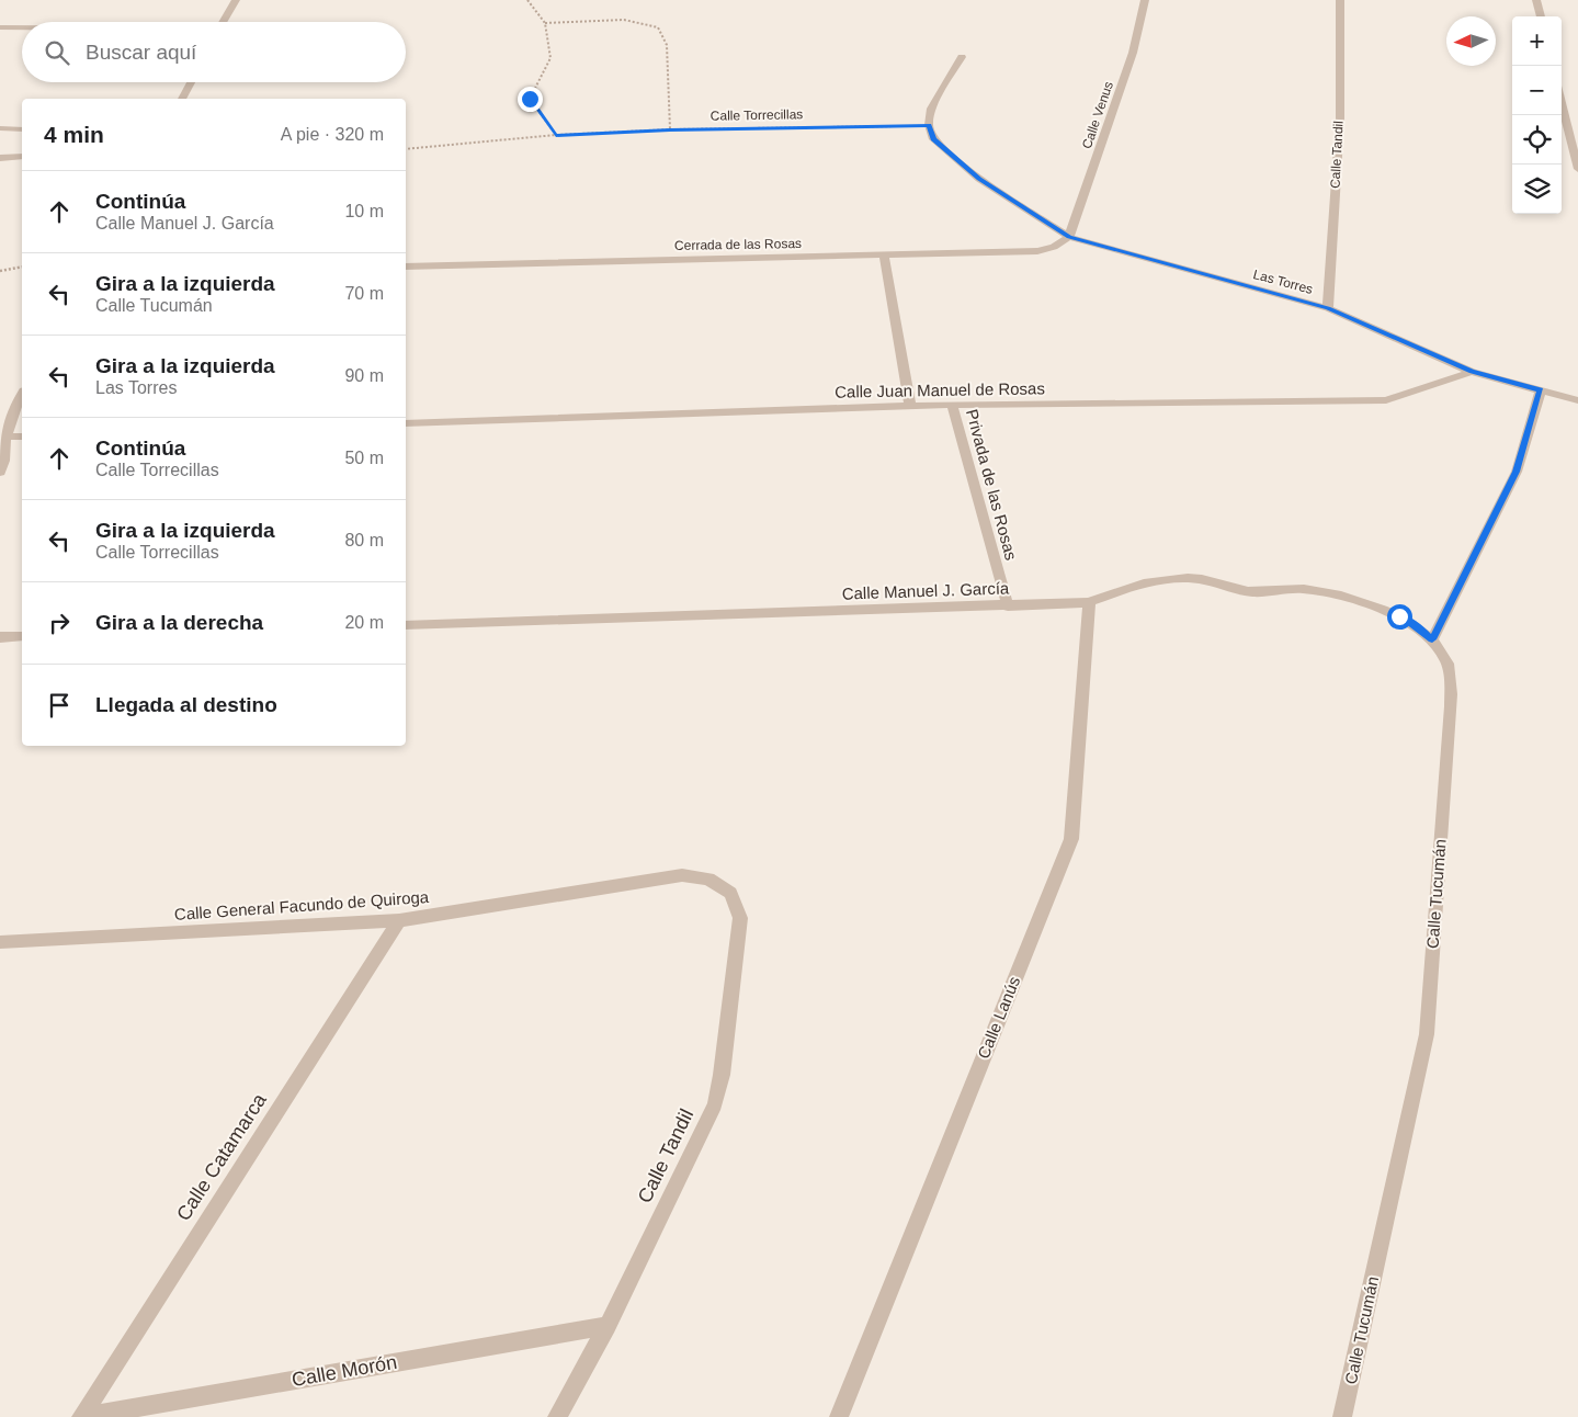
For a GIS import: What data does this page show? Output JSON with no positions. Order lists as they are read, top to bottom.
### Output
{
  "streets": {
    "street": [
      "Calle Venus",
      "Calle Tandil",
      "Cerrada de las Rosas",
      "Las Torres",
      "Calle Juan Manuel de Rosas",
      "Privada de las Rosas",
      "Calle Manuel J. García",
      "Calle Tucumán",
      "Calle General Facundo de Quiroga",
      "Calle Lanús",
      "Calle Catamarca",
      "Calle Morón"
    ],
    "path": ["Calle Torrecillas"]
  },
  "crossings": [
    ["Calle Venus", "Cerrada de las Rosas"],
    ["Calle Venus", "Las Torres"],
    ["Calle Tandil", "Las Torres"],
    ["Calle Tandil", "Calle General Facundo de Quiroga"],
    ["Calle Tandil", "Calle Morón"],
    ["Cerrada de las Rosas", "Las Torres"],
    ["Las Torres", "Calle Juan Manuel de Rosas"],
    ["Calle Juan Manuel de Rosas", "Privada de las Rosas"],
    ["Privada de las Rosas", "Calle Manuel J. García"],
    ["Calle Manuel J. García", "Calle Tucumán"],
    ["Calle Manuel J. García", "Calle Lanús"],
    ["Calle General Facundo de Quiroga", "Calle Catamarca"],
    ["Calle Catamarca", "Calle Morón"]
  ],
  "north": "left",
  "page": {
    "map_buttons": ["+", "−"],
    "search": "Buscar aquí",
    "heading": ["4 min", "A pie · 320 m"],
    "list": [
      ["Continúa", "Calle Manuel J. García", "10 m"],
      ["Gira a la izquierda", "Calle Tucumán", "70 m"],
      ["Gira a la izquierda", "Las Torres", "90 m"],
      ["Continúa", "Calle Torrecillas", "50 m"],
      ["Gira a la izquierda", "Calle Torrecillas", "80 m"],
      ["Gira a la derecha", "20 m"],
      "Llegada al destino"
    ]
  }
}
